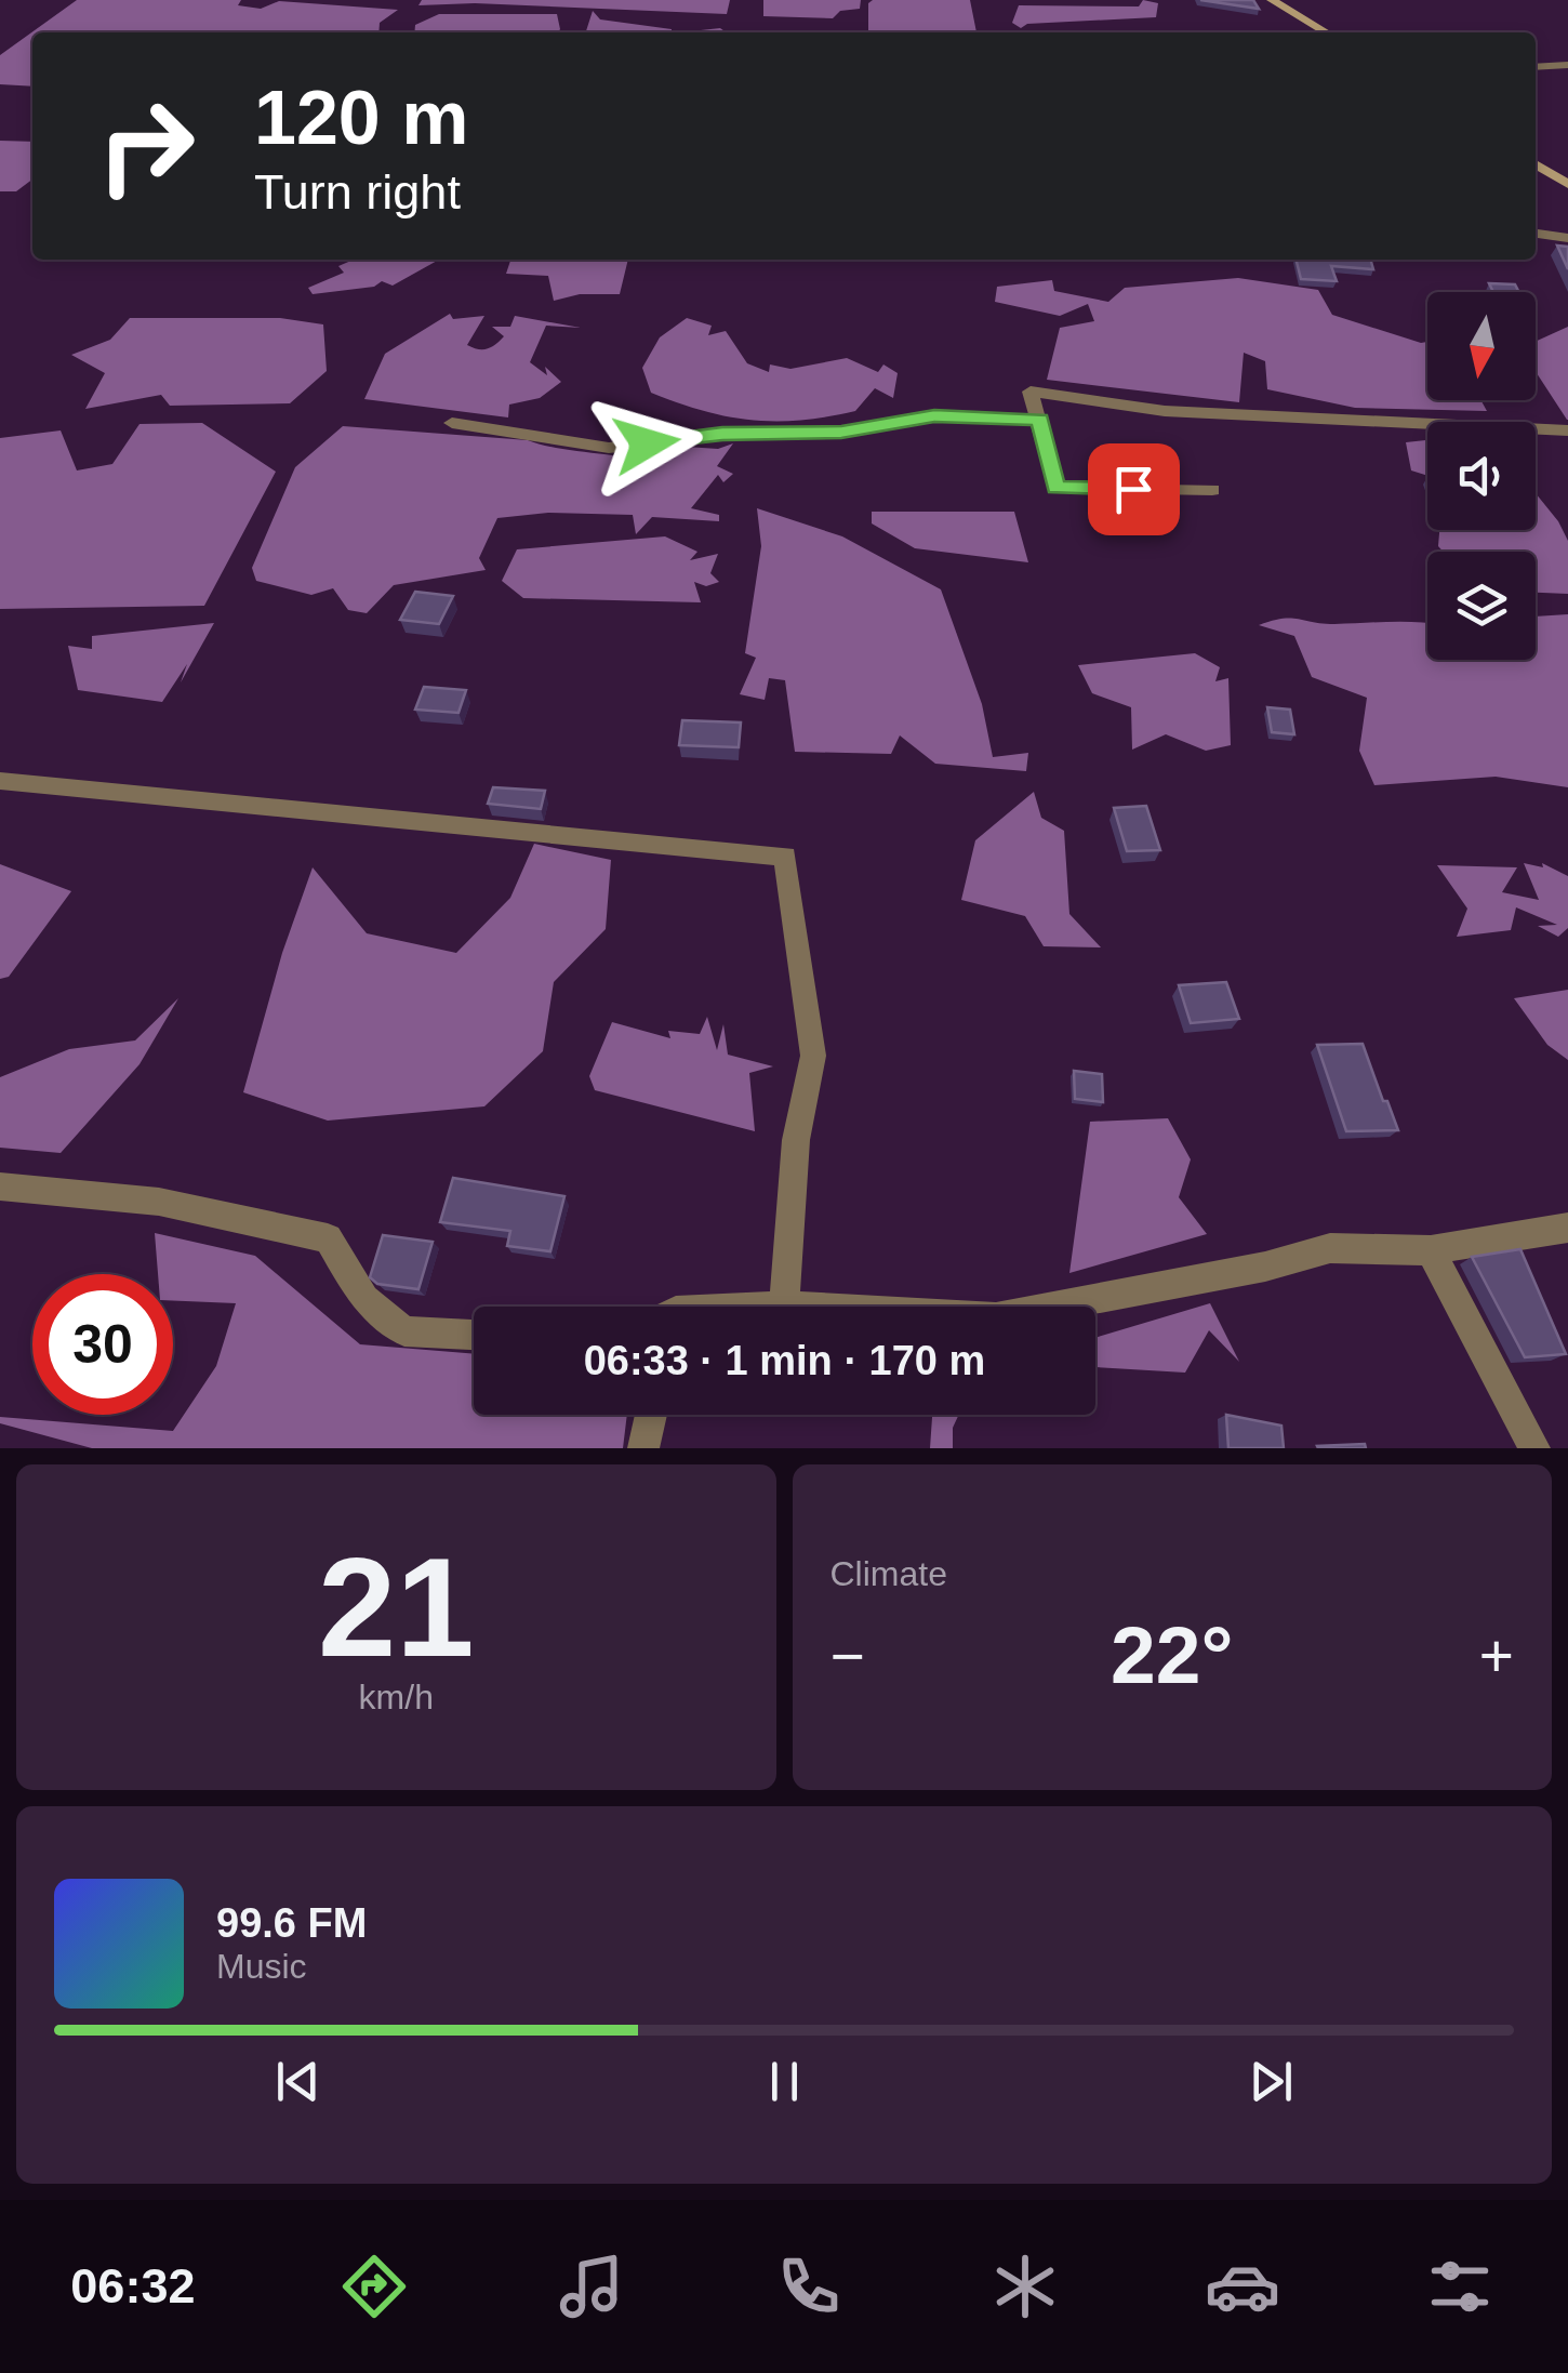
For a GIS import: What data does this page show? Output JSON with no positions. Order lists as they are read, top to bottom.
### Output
{
  "north": "bottom",
  "page": {
    "turn": ["120 m", "Turn right"],
    "limit": "30",
    "trip": "06:33 · 1 min · 170 m",
    "tile": [
      ["21", "km/h"],
      "Climate"
    ],
    "heat": ["−", "22°", "+"],
    "song": ["99.6 FM", "Music"],
    "tabs": "06:32"
  }
}
